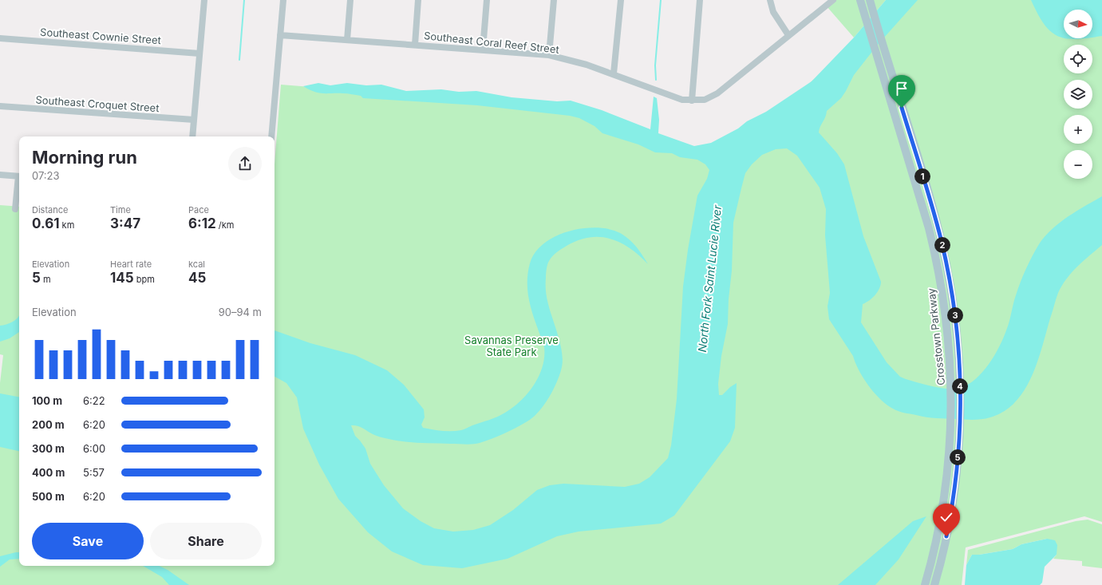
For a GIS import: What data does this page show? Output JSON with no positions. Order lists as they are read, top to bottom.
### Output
{
  "streets": {
    "main road": ["Crosstown Parkway"],
    "street": ["Southeast Cownie Street", "Southeast Coral Reef Street", "Southeast Croquet Street"]
  },
  "water": ["North Fork Saint Lucie River"],
  "parks": ["Savannas Preserve State Park"],
  "north": "right",
  "page": {
    "map_buttons": ["+", "−"],
    "heading": ["Morning run", "07:23"],
    "pins": [
      "1",
      "2",
      "3",
      "4",
      "5"
    ],
    "stats": [
      ["Distance", "0.61 km"],
      ["Time", "3:47"],
      ["Pace", "6:12 /km"],
      ["Elevation", "5 m"],
      ["Heart rate", "145 bpm"],
      ["kcal", "45"]
    ],
    "chart": ["Elevation", "90–94 m"],
    "list": [
      {
        "name": "100 m",
        "note": "6:22"
      },
      {
        "name": "200 m",
        "note": "6:20"
      },
      {
        "name": "300 m",
        "note": "6:00"
      },
      {
        "name": "400 m",
        "note": "5:57"
      },
      {
        "name": "500 m",
        "note": "6:20"
      }
    ],
    "buttons": ["Save", "Share"]
  }
}
